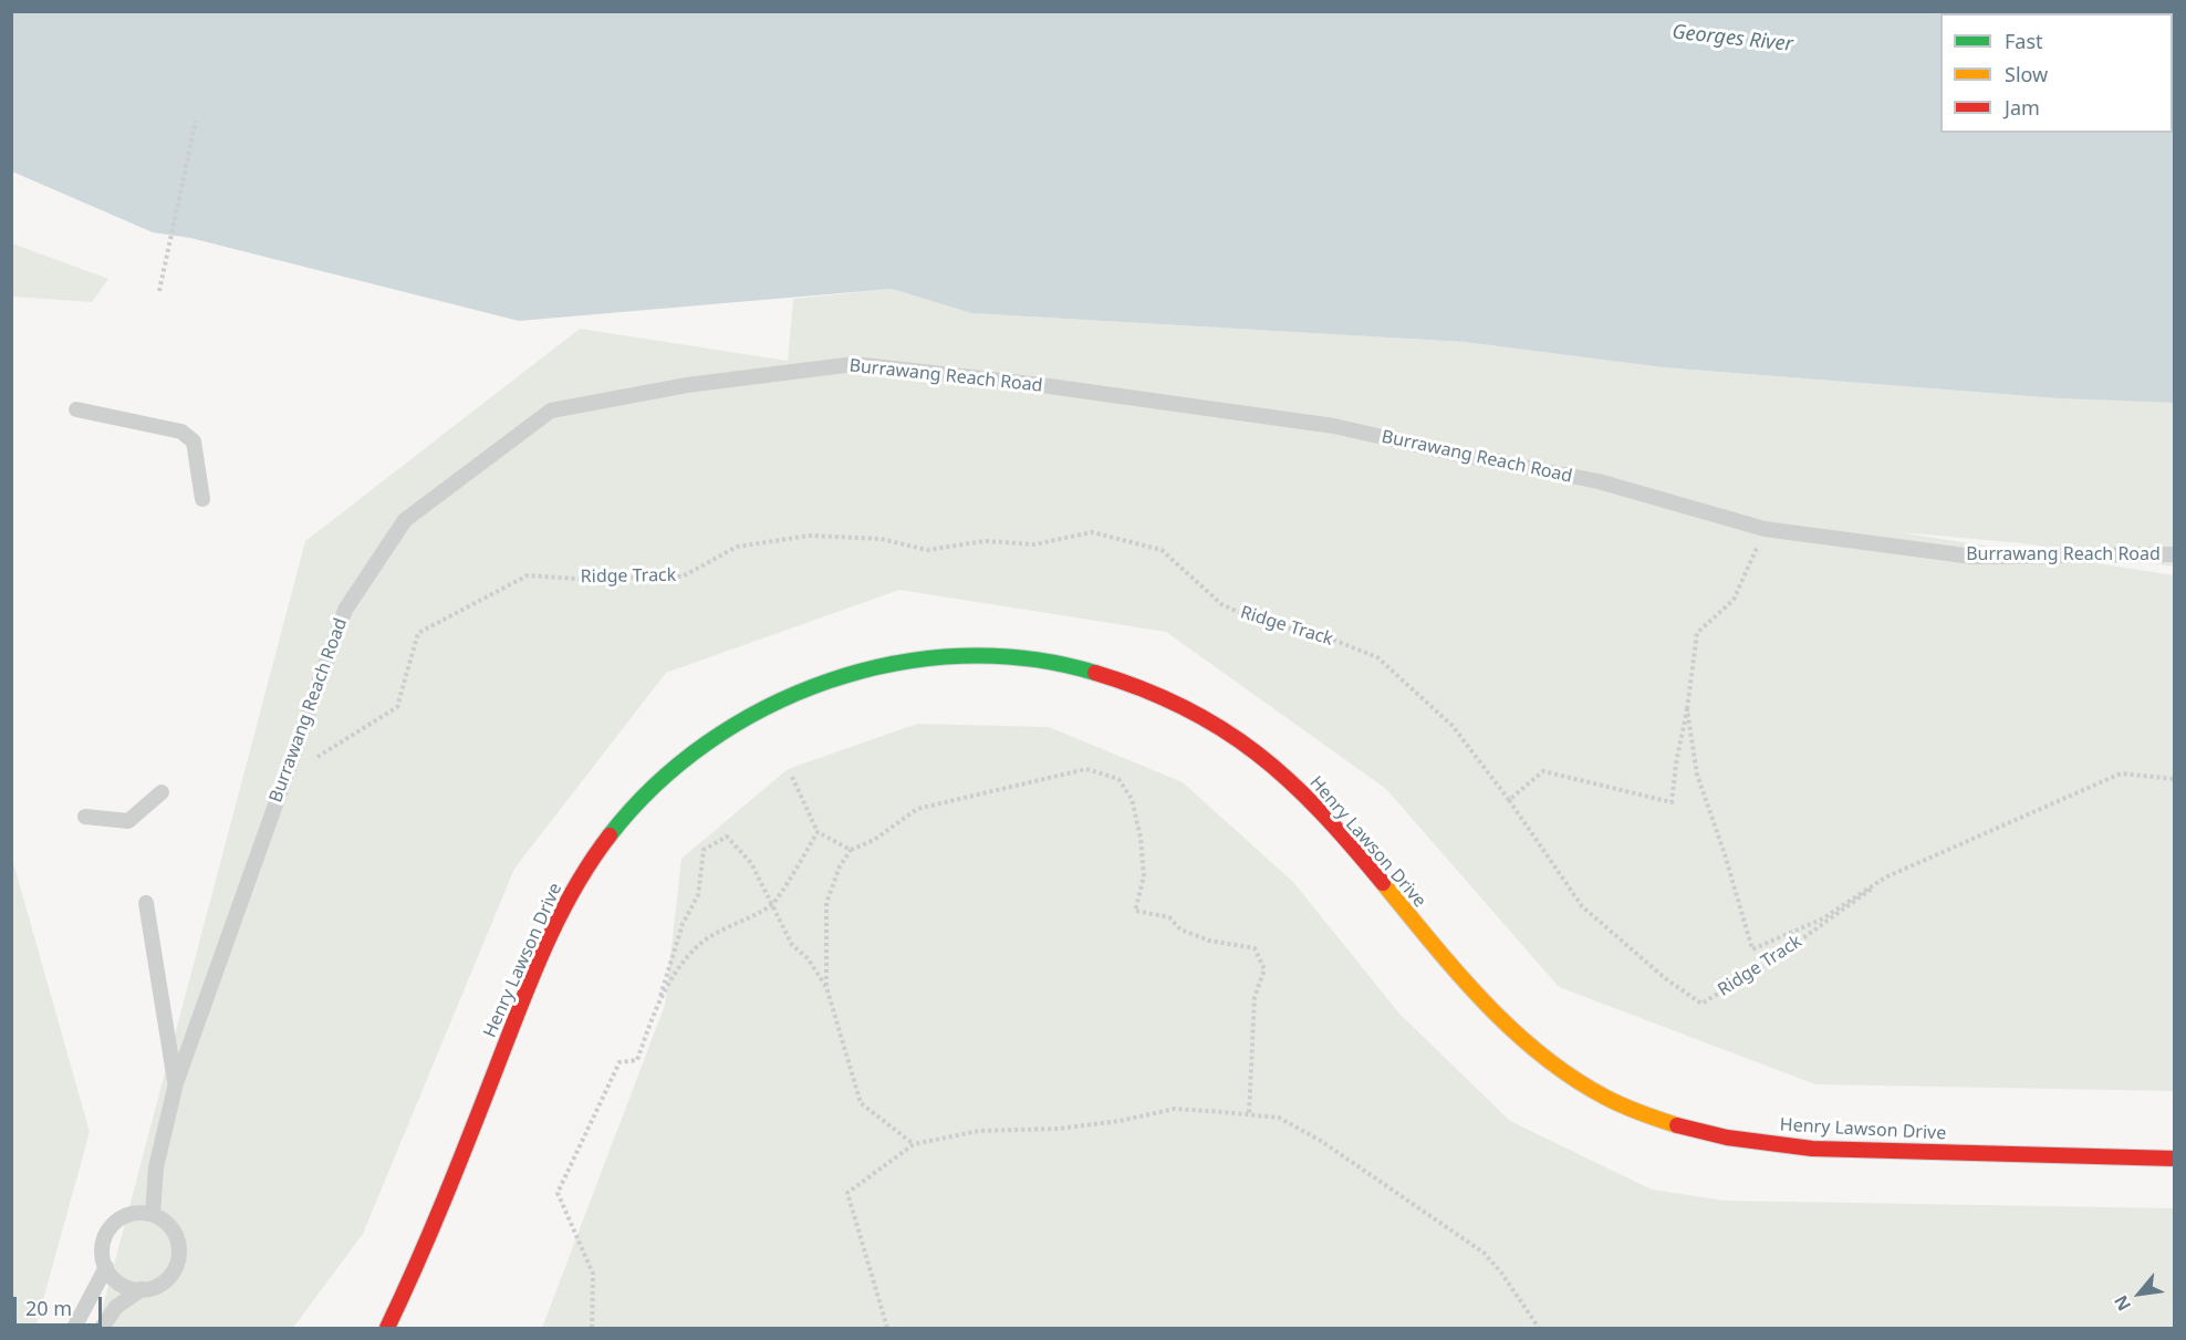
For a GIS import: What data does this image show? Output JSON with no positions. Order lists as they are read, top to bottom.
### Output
{
  "streets": {
    "main road": ["Henry Lawson Drive"],
    "lane": ["Burrawang Reach Road"],
    "path": ["Ridge Track"]
  },
  "crossings": [
    ["Burrawang Reach Road", "Ridge Track"]
  ],
  "water": ["Georges River"],
  "legend": ["Fast", "Slow", "Jam"],
  "scale_bar": "20 m",
  "north": "bottom left"
}
